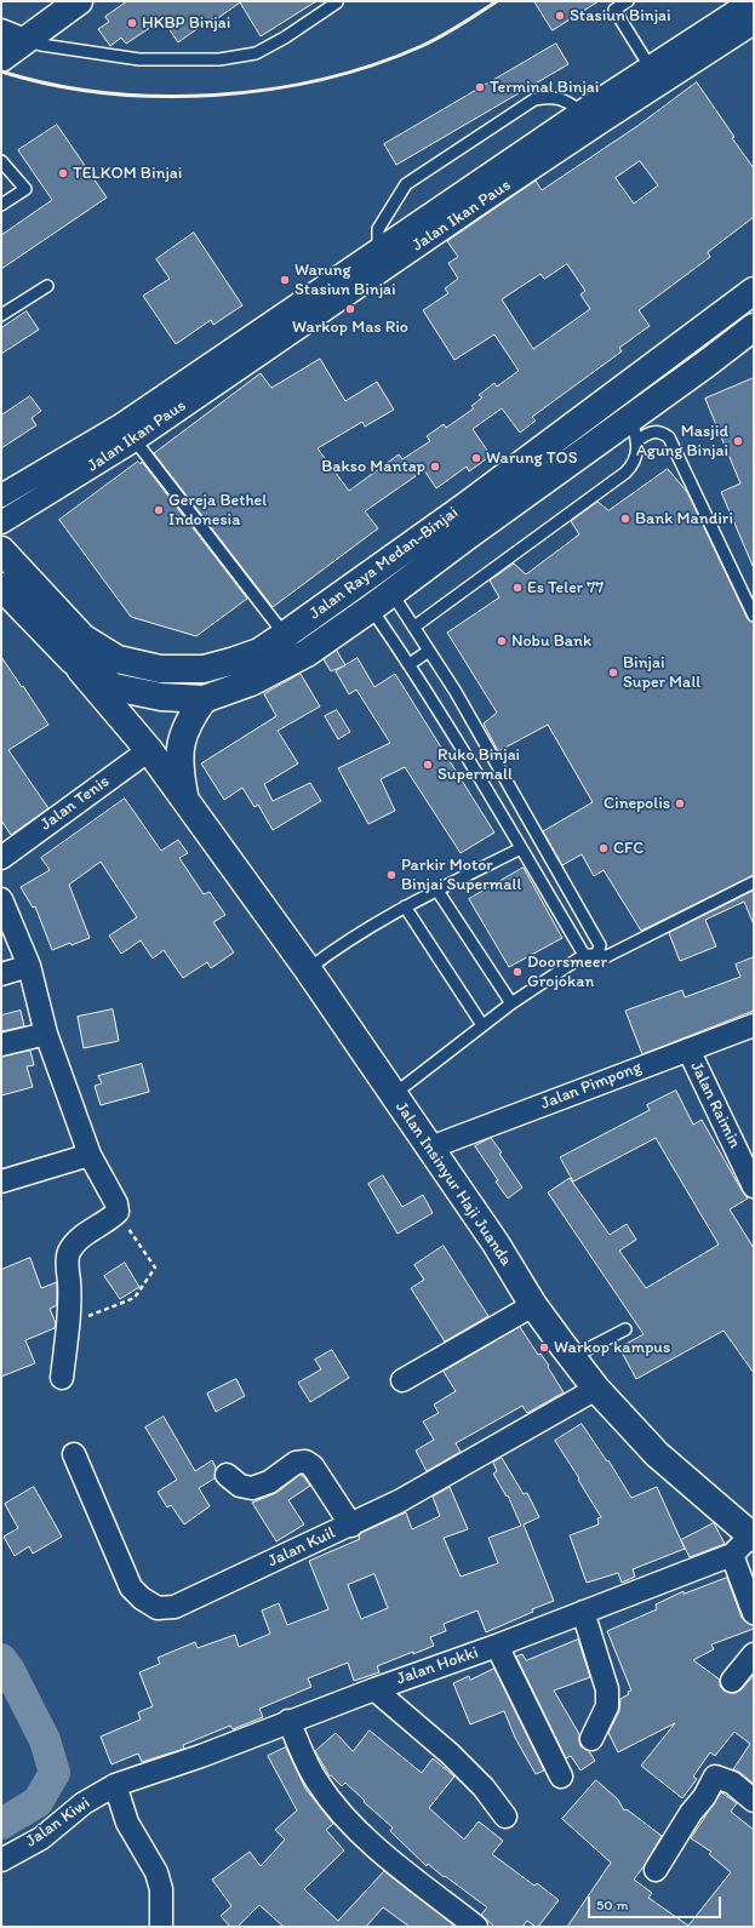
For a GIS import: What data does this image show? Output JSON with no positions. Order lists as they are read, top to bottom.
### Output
{
  "streets": {
    "main road": ["Jalan Raya Medan-Binjai", "Jalan Insinyur Haji Juanda"],
    "street": [
      "Jalan Ikan Paus",
      "Jalan Tenis",
      "Jalan Pimpong",
      "Jalan Raimin",
      "Jalan Kuil",
      "Jalan Hokki",
      "Jalan Kiwi"
    ]
  },
  "crossings": [
    ["Jalan Raya Medan-Binjai", "Jalan Insinyur Haji Juanda"],
    ["Jalan Tenis", "Jalan Insinyur Haji Juanda"],
    ["Jalan Pimpong", "Jalan Raimin"],
    ["Jalan Pimpong", "Jalan Insinyur Haji Juanda"],
    ["Jalan Insinyur Haji Juanda", "Jalan Kuil"],
    ["Jalan Insinyur Haji Juanda", "Jalan Hokki"],
    ["Jalan Hokki", "Jalan Kiwi"]
  ],
  "places": [
    "Stasiun Binjai",
    "HKBP Binjai",
    "Terminal Binjai",
    "TELKOM Binjai",
    "Warung Stasiun Binjai",
    "Warkop Mas Rio",
    "Masjid Agung Binjai",
    "Warung TOS",
    "Bakso Mantap",
    "Gereja Bethel Indonesia",
    "Bank Mandiri",
    "Es Teler 77",
    "Nobu Bank",
    "Binjai Super Mall",
    "Ruko Binjai Supermall",
    "Cinepolis",
    "CFC",
    "Parkir Motor Binjai Supermall",
    "Doorsmeer Grojokan",
    "Warkop kampus"
  ],
  "scale_bar": "50 m"
}
